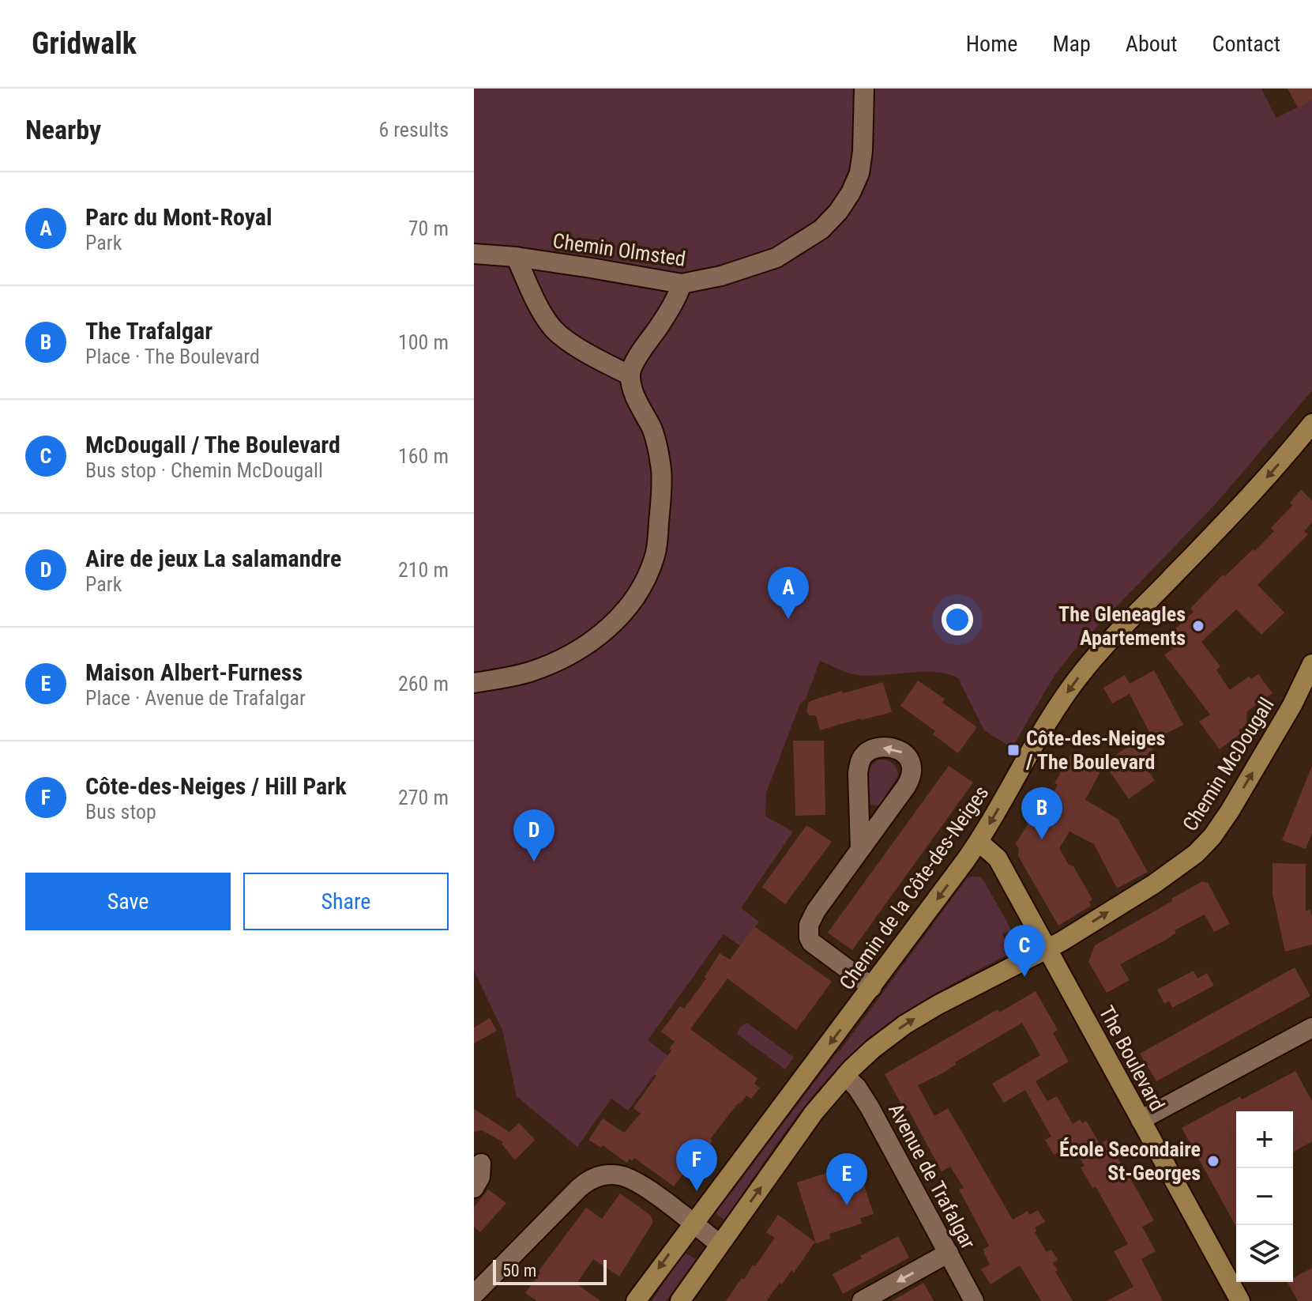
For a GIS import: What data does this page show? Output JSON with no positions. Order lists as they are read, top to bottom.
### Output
{
  "streets": {
    "main road": ["Chemin McDougall", "Chemin de la Côte-des-Neiges", "The Boulevard"],
    "street": ["Chemin Olmsted", "Avenue de Trafalgar"]
  },
  "crossings": [
    ["Chemin McDougall", "The Boulevard"],
    ["Chemin McDougall", "Avenue de Trafalgar"],
    ["Chemin de la Côte-des-Neiges", "The Boulevard"]
  ],
  "one_way": ["Chemin McDougall", "Chemin de la Côte-des-Neiges"],
  "places": {
    "other": ["The Gleneagles Apartements", "École Secondaire St-Georges"],
    "transit": ["Côte-des-Neiges / The Boulevard"]
  },
  "scale_bar": "50 m",
  "page": {
    "header": "Gridwalk",
    "nav": [
      "Home",
      "Map",
      "About",
      "Contact"
    ],
    "heading": ["Nearby", "6 results"],
    "list": [
      {
        "mark": "A",
        "name": "Parc du Mont-Royal",
        "note": "Park",
        "value": "70 m"
      },
      {
        "mark": "B",
        "name": "The Trafalgar",
        "note": "Place · The Boulevard",
        "value": "100 m"
      },
      {
        "mark": "C",
        "name": "McDougall / The Boulevard",
        "note": "Bus stop · Chemin McDougall",
        "value": "160 m"
      },
      {
        "mark": "D",
        "name": "Aire de jeux La salamandre",
        "note": "Park",
        "value": "210 m"
      },
      {
        "mark": "E",
        "name": "Maison Albert-Furness",
        "note": "Place · Avenue de Trafalgar",
        "value": "260 m"
      },
      {
        "mark": "F",
        "name": "Côte-des-Neiges / Hill Park",
        "note": "Bus stop",
        "value": "270 m"
      }
    ],
    "pins": [
      "A",
      "B",
      "D",
      "C",
      "F",
      "E"
    ],
    "buttons": ["Save", "Share"],
    "map_buttons": ["+", "−"],
    "scale": "50 m"
  }
}
